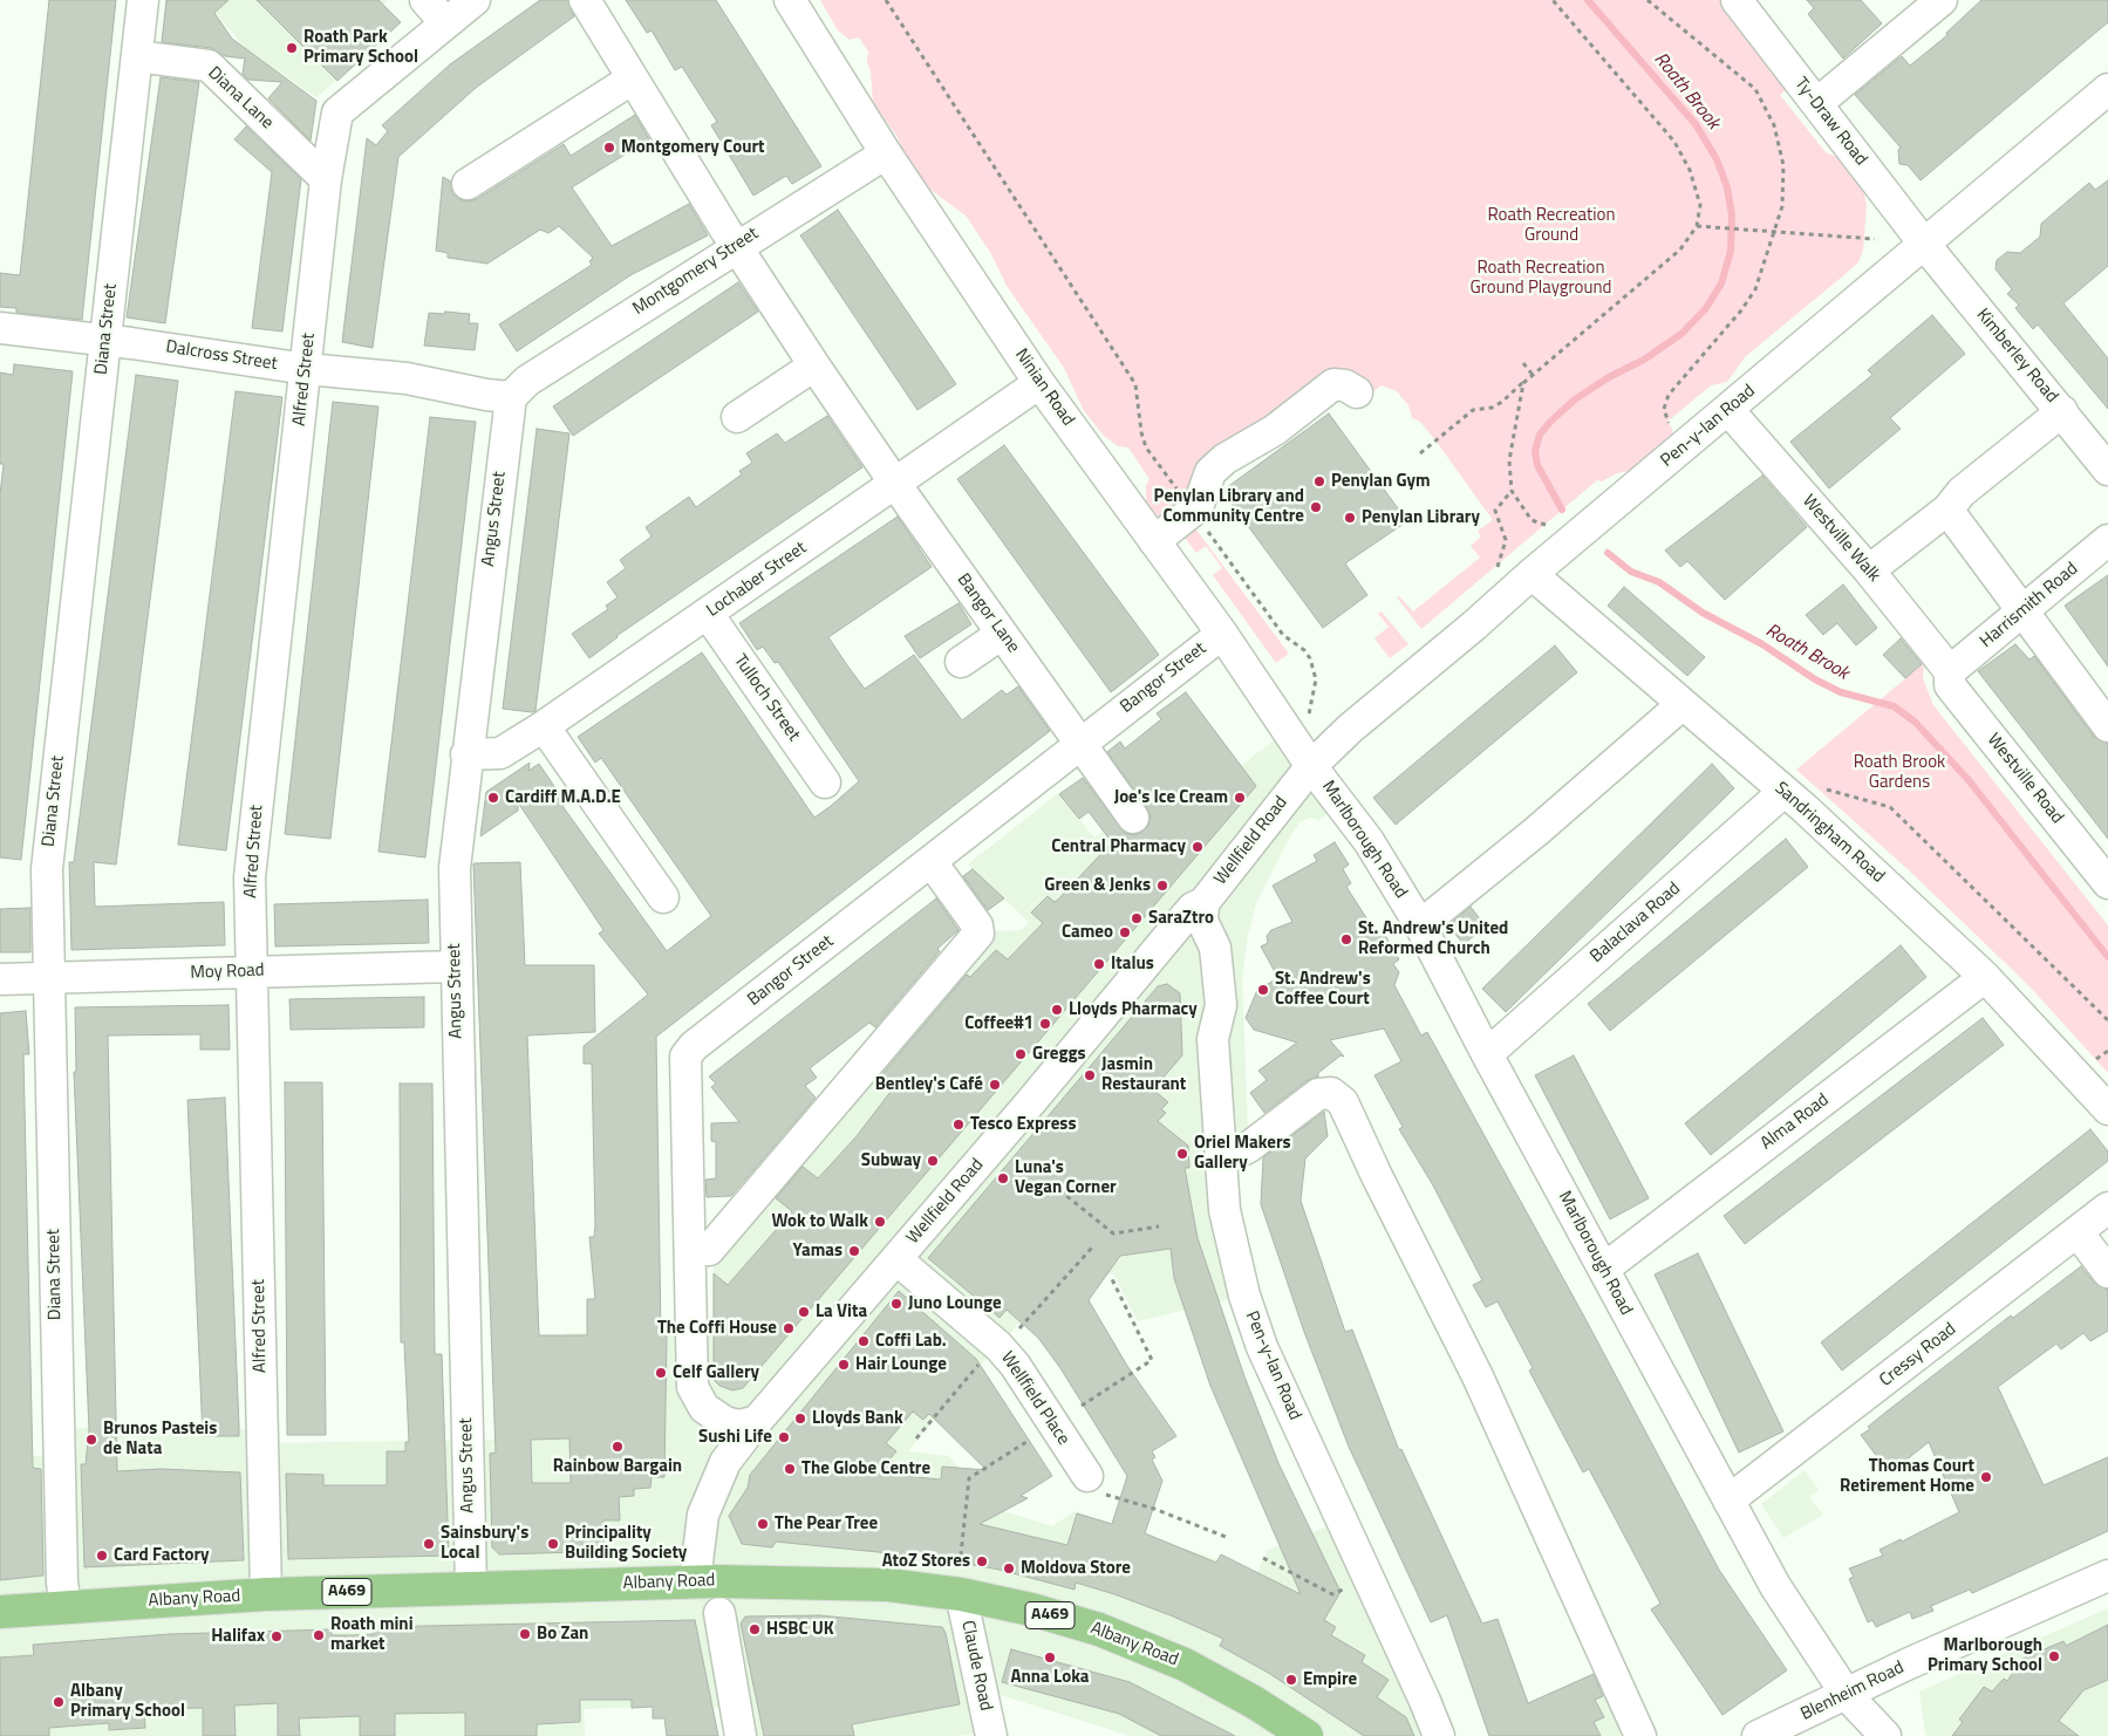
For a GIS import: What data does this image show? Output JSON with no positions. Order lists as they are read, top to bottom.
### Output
{
  "streets": {
    "main road": ["Albany Road", "A469"],
    "street": [
      "Diana Lane",
      "Ty-Draw Road",
      "Montgomery Street",
      "Diana Street",
      "Dalcross Street",
      "Kimberley Road",
      "Alfred Street",
      "Ninian Road",
      "Pen-y-lan Road",
      "Angus Street",
      "Westville Walk",
      "Lochaber Street",
      "Harrismith Road",
      "Bangor Lane",
      "Bangor Street",
      "Tulloch Street",
      "Westville Road",
      "Sandringham Road",
      "Marlborough Road",
      "Wellfield Road",
      "Balaclava Road",
      "Moy Road",
      "Alma Road",
      "Cressy Road",
      "Wellfield Place",
      "Claude Road",
      "Blenheim Road"
    ]
  },
  "crossings": [
    ["Diana Lane", "Diana Street"],
    ["Diana Lane", "Alfred Street"],
    ["Ty-Draw Road", "Kimberley Road"],
    ["Ty-Draw Road", "Pen-y-lan Road"],
    ["Montgomery Street", "Dalcross Street"],
    ["Montgomery Street", "Ninian Road"],
    ["Montgomery Street", "Angus Street"],
    ["Montgomery Street", "Bangor Lane"],
    ["Diana Street", "Dalcross Street"],
    ["Diana Street", "Moy Road"],
    ["Diana Street", "Albany Road"],
    ["Dalcross Street", "Alfred Street"],
    ["Dalcross Street", "Angus Street"],
    ["Kimberley Road", "Pen-y-lan Road"],
    ["Alfred Street", "Moy Road"],
    ["Alfred Street", "Albany Road"],
    ["Ninian Road", "Pen-y-lan Road"],
    ["Ninian Road", "Lochaber Street"],
    ["Ninian Road", "Bangor Street"],
    ["Ninian Road", "Marlborough Road"],
    ["Ninian Road", "Wellfield Road"],
    ["Pen-y-lan Road", "Westville Walk"],
    ["Pen-y-lan Road", "Sandringham Road"],
    ["Pen-y-lan Road", "Marlborough Road"],
    ["Pen-y-lan Road", "Wellfield Road"],
    ["Angus Street", "Lochaber Street"],
    ["Angus Street", "Moy Road"],
    ["Angus Street", "Albany Road"],
    ["Westville Walk", "Harrismith Road"],
    ["Westville Walk", "Westville Road"],
    ["Lochaber Street", "Bangor Lane"],
    ["Lochaber Street", "Tulloch Street"],
    ["Harrismith Road", "Westville Road"],
    ["Bangor Lane", "Bangor Street"],
    ["Bangor Street", "Wellfield Road"],
    ["Sandringham Road", "Balaclava Road"],
    ["Sandringham Road", "Alma Road"],
    ["Marlborough Road", "Wellfield Road"],
    ["Marlborough Road", "Balaclava Road"],
    ["Marlborough Road", "Alma Road"],
    ["Marlborough Road", "Cressy Road"],
    ["Marlborough Road", "Blenheim Road"],
    ["Wellfield Road", "Wellfield Place"],
    ["Wellfield Road", "Albany Road"],
    ["Albany Road", "Claude Road"]
  ],
  "water": ["Roath Brook"],
  "parks": ["Roath Recreation Ground", "Roath Recreation Ground Playground", "Roath Brook Gardens"],
  "places": [
    "Roath Park Primary School",
    "Montgomery Court",
    "Penylan Gym",
    "Penylan Library and Community Centre",
    "Penylan Library",
    "Cardiff M.A.D.E",
    "Joe's Ice Cream",
    "Central Pharmacy",
    "Green & Jenks",
    "SaraZtro",
    "Cameo",
    "St. Andrew's United Reformed Church",
    "Italus",
    "St. Andrew's Coffee Court",
    "Lloyds Pharmacy",
    "Coffee#1",
    "Greggs",
    "Jasmin Restaurant",
    "Bentley's Café",
    "Tesco Express",
    "Oriel Makers Gallery",
    "Subway",
    "Luna's Vegan Corner",
    "Wok to Walk",
    "Yamas",
    "Juno Lounge",
    "La Vita",
    "The Coffi House",
    "Coffi Lab.",
    "Hair Lounge",
    "Celf Gallery",
    "Lloyds Bank",
    "Sushi Life",
    "Brunos Pasteis de Nata",
    "Rainbow Bargain",
    "The Globe Centre",
    "Thomas Court Retirement Home",
    "The Pear Tree",
    "Sainsbury's Local",
    "Principality Building Society",
    "Card Factory",
    "AtoZ Stores",
    "Moldova Store",
    "HSBC UK",
    "Bo Zan",
    "Roath mini market",
    "Halifax",
    "Marlborough Primary School",
    "Anna Loka",
    "Empire",
    "Albany Primary School"
  ]
}
